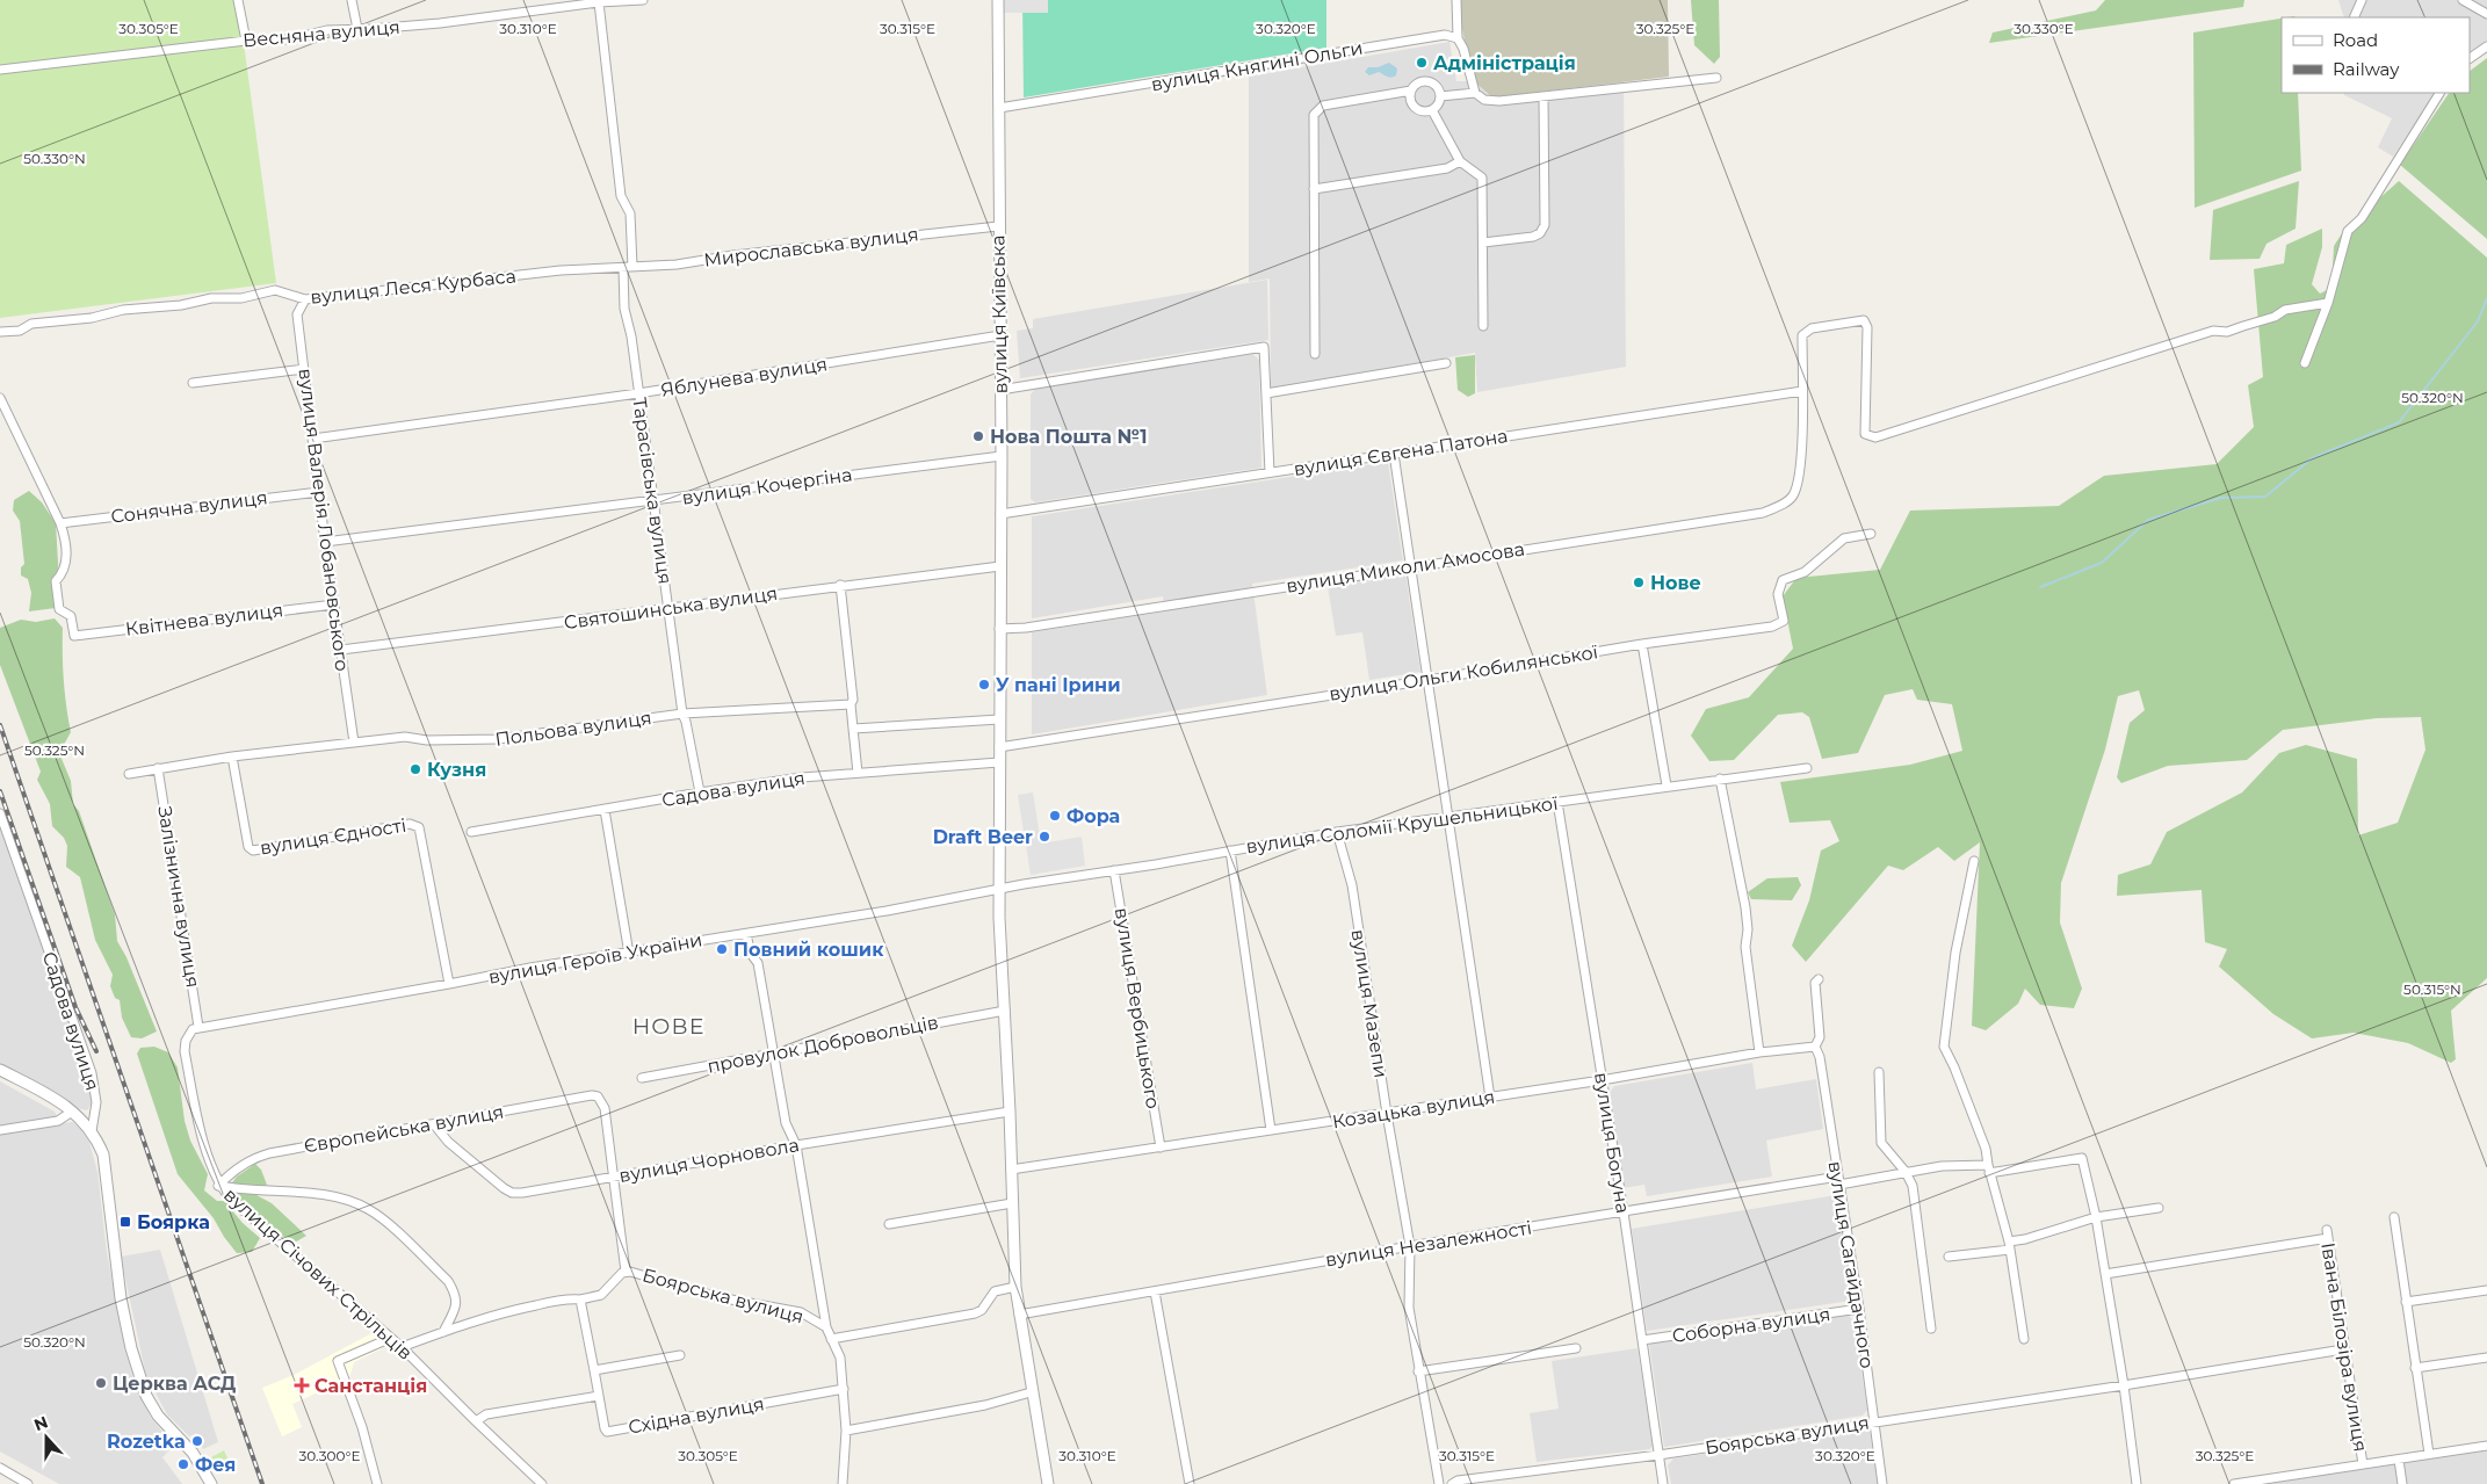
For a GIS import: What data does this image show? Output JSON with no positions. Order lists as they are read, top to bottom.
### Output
{
  "streets": {
    "street": [
      "Весняна вулиця",
      "вулиця Княгині Ольги",
      "Мирославська вулиця",
      "вулиця Леся Курбаса",
      "вулиця Київська",
      "Яблунева вулиця",
      "вулиця Євгена Патона",
      "вулиця Кочергіна",
      "Тарасівська вулиця",
      "Сонячна вулиця",
      "вулиця Валерія Лобановського",
      "вулиця Миколи Амосова",
      "Святошинська вулиця",
      "Квітнева вулиця",
      "вулиця Ольги Кобилянської",
      "Польова вулиця",
      "Садова вулиця",
      "вулиця Соломії Крушельницької",
      "вулиця Єдності",
      "Залізнична вулиця",
      "вулиця Героїв України",
      "вулиця Мазепи",
      "вулиця Вербицького",
      "провулок Добровольців",
      "Козацька вулиця",
      "Європейська вулиця",
      "вулиця Богуна",
      "вулиця Чорновола",
      "вулиця Незалежності",
      "вулиця Сагайдачного",
      "вулиця Січових Стрільців",
      "Боярська вулиця",
      "Соборна вулиця",
      "Івана Білозіра вулиця",
      "Східна вулиця"
    ]
  },
  "crossings": [
    ["Весняна вулиця", "Тарасівська вулиця"],
    ["вулиця Княгині Ольги", "вулиця Київська"],
    ["Мирославська вулиця", "вулиця Леся Курбаса"],
    ["Мирославська вулиця", "вулиця Київська"],
    ["Мирославська вулиця", "Тарасівська вулиця"],
    ["вулиця Леся Курбаса", "Тарасівська вулиця"],
    ["вулиця Леся Курбаса", "вулиця Валерія Лобановського"],
    ["вулиця Київська", "Яблунева вулиця"],
    ["вулиця Київська", "вулиця Євгена Патона"],
    ["вулиця Київська", "вулиця Кочергіна"],
    ["вулиця Київська", "вулиця Миколи Амосова"],
    ["вулиця Київська", "Святошинська вулиця"],
    ["вулиця Київська", "вулиця Ольги Кобилянської"],
    ["вулиця Київська", "Садова вулиця"],
    ["вулиця Київська", "вулиця Соломії Крушельницької"],
    ["вулиця Київська", "вулиця Героїв України"],
    ["вулиця Київська", "провулок Добровольців"],
    ["вулиця Київська", "Козацька вулиця"],
    ["вулиця Київська", "вулиця Чорновола"],
    ["вулиця Київська", "вулиця Незалежності"],
    ["Яблунева вулиця", "Тарасівська вулиця"],
    ["Яблунева вулиця", "вулиця Валерія Лобановського"],
    ["вулиця Євгена Патона", "вулиця Миколи Амосова"],
    ["вулиця Кочергіна", "Тарасівська вулиця"],
    ["вулиця Кочергіна", "вулиця Валерія Лобановського"],
    ["Тарасівська вулиця", "Святошинська вулиця"],
    ["Тарасівська вулиця", "Польова вулиця"],
    ["Тарасівська вулиця", "Садова вулиця"],
    ["Сонячна вулиця", "вулиця Валерія Лобановського"],
    ["Сонячна вулиця", "Квітнева вулиця"],
    ["вулиця Валерія Лобановського", "Святошинська вулиця"],
    ["вулиця Валерія Лобановського", "Квітнева вулиця"],
    ["вулиця Валерія Лобановського", "Польова вулиця"],
    ["Польова вулиця", "вулиця Єдності"],
    ["Польова вулиця", "Залізнична вулиця"],
    ["вулиця Соломії Крушельницької", "вулиця Героїв України"],
    ["вулиця Соломії Крушельницької", "вулиця Мазепи"],
    ["вулиця Соломії Крушельницької", "вулиця Вербицького"],
    ["вулиця Соломії Крушельницької", "вулиця Богуна"],
    ["вулиця Єдності", "вулиця Героїв України"],
    ["Залізнична вулиця", "вулиця Героїв України"],
    ["вулиця Мазепи", "Козацька вулиця"],
    ["вулиця Мазепи", "вулиця Незалежності"],
    ["вулиця Вербицького", "Козацька вулиця"],
    ["Козацька вулиця", "вулиця Богуна"],
    ["Козацька вулиця", "вулиця Сагайдачного"],
    ["Європейська вулиця", "вулиця Чорновола"],
    ["Європейська вулиця", "вулиця Січових Стрільців"],
    ["вулиця Богуна", "вулиця Незалежності"],
    ["вулиця Богуна", "Боярська вулиця"],
    ["вулиця Богуна", "Соборна вулиця"],
    ["вулиця Незалежності", "вулиця Сагайдачного"],
    ["вулиця Сагайдачного", "Боярська вулиця"],
    ["вулиця Сагайдачного", "Соборна вулиця"],
    ["вулиця Січових Стрільців", "Боярська вулиця"],
    ["Боярська вулиця", "Івана Білозіра вулиця"]
  ],
  "districts": ["НОВЕ"],
  "places": {
    "other": [
      "Адміністрація",
      "Нова Пошта №1",
      "Нове",
      "У пані Ірини",
      "Кузня",
      "Фора",
      "Draft Beer",
      "Повний кошик",
      "Церква АСД",
      "Rozetka",
      "Фея"
    ],
    "transit": ["Боярка"],
    "health": ["Санстанція"]
  },
  "legend": ["Road", "Railway"],
  "north": "top",
  "coordinates": [
    "30.305°E",
    "30.310°E",
    "30.315°E",
    "30.320°E",
    "30.325°E",
    "30.330°E",
    "50.330°N",
    "50.320°N",
    "50.325°N",
    "50.315°N",
    "30.300°E"
  ]
}
